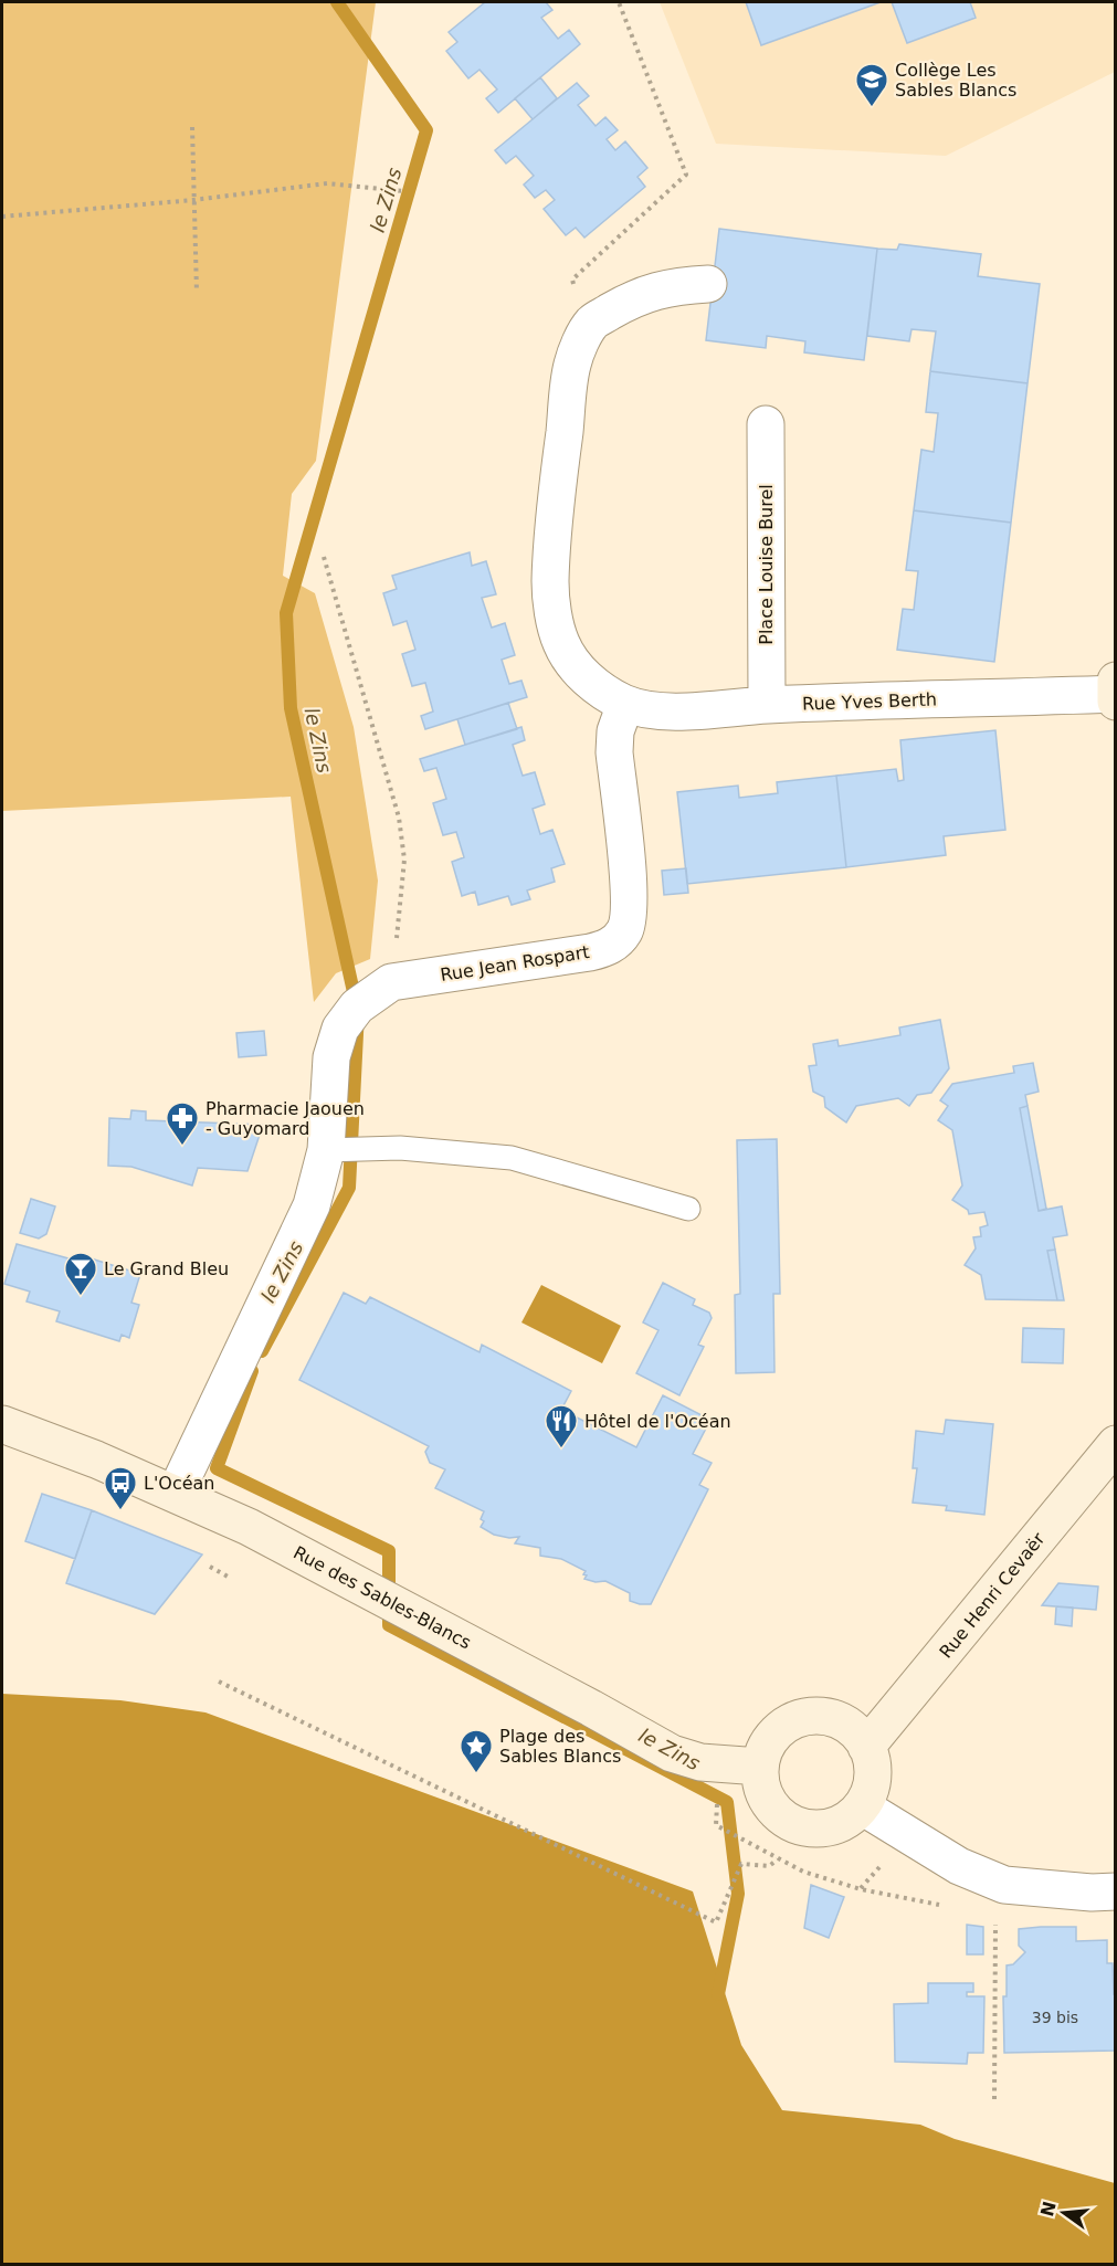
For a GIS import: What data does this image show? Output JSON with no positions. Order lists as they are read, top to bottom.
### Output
{
  "streets": {
    "main road": ["Rue Henri Cevaër", "Rue des Sables-Blancs"],
    "street": ["Place Louise Burel", "Rue Yves Berth", "Rue Jean Rospart"]
  },
  "crossings": [
    ["Place Louise Burel", "Rue Yves Berth"],
    ["Rue Yves Berth", "Rue Jean Rospart"],
    ["Rue Jean Rospart", "Rue des Sables-Blancs"],
    ["Rue Henri Cevaër", "Rue des Sables-Blancs"]
  ],
  "water": ["le Zins"],
  "places": {
    "school or university": ["Collège Les Sables Blancs"],
    "pharmacy": ["Pharmacie Jaouen - Guyomard"],
    "bar": ["Le Grand Bleu"],
    "restaurant": ["Hôtel de l'Océan"],
    "bus stop": ["L'Océan"],
    "place": ["Plage des Sables Blancs"]
  },
  "house_numbers": ["39 bis"],
  "north": "left"
}
